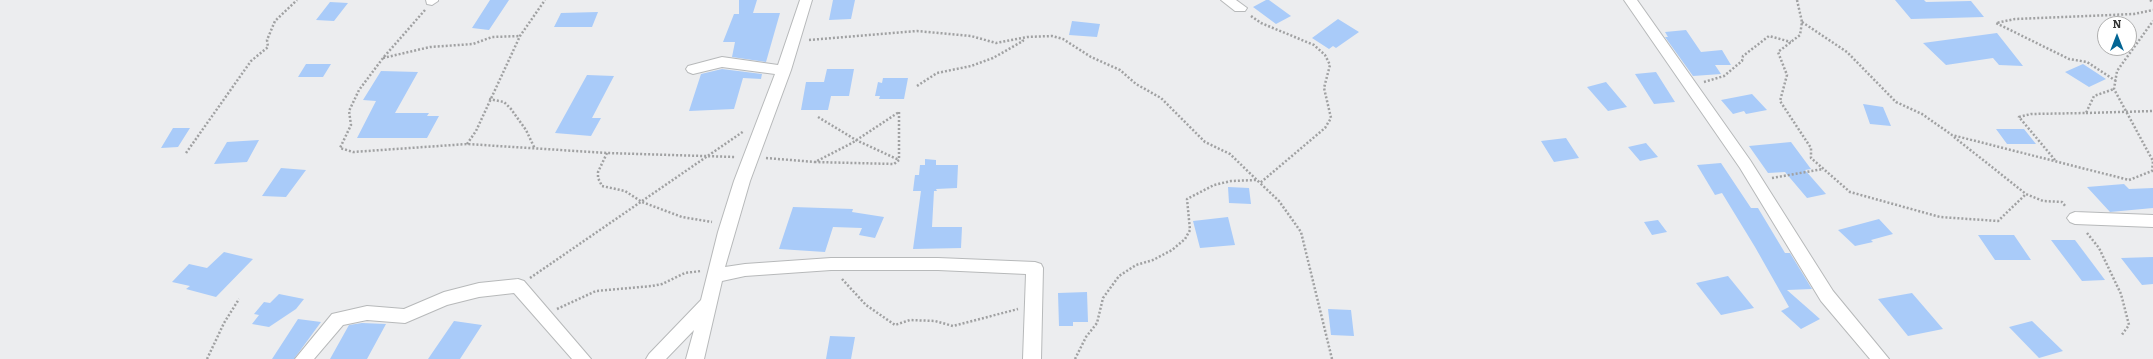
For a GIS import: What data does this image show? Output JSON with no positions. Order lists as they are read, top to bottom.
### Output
{
  "north": "top"
}
